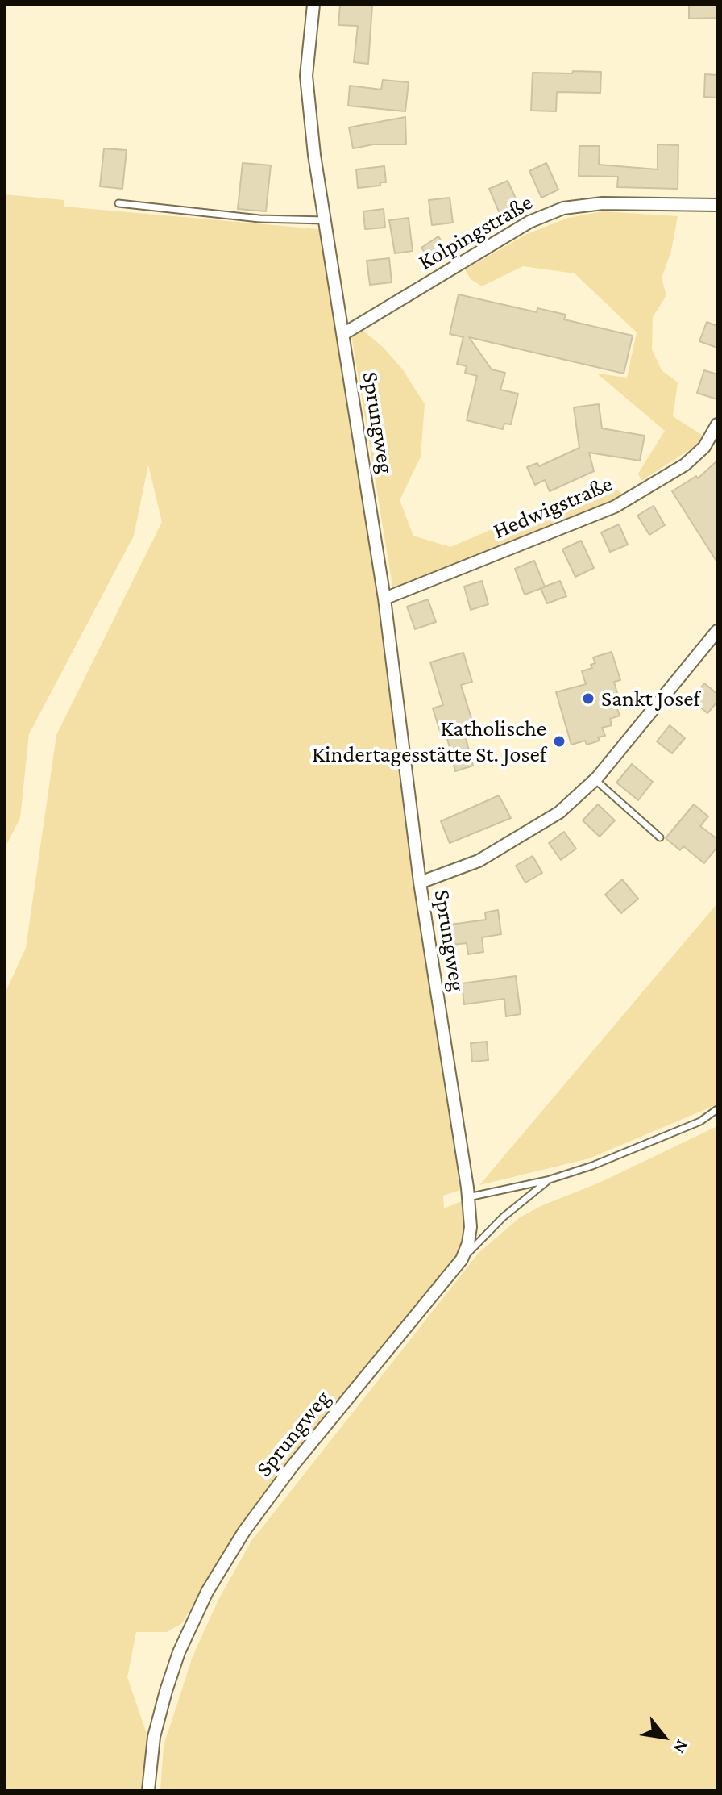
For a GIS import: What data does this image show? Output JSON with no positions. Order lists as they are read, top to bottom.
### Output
{
  "streets": {
    "street": ["Kolpingstraße", "Sprungweg", "Hedwigstraße"]
  },
  "crossings": [
    ["Kolpingstraße", "Sprungweg"],
    ["Sprungweg", "Hedwigstraße"]
  ],
  "places": ["Sankt Josef", "Katholische Kindertagesstätte St. Josef"],
  "north": "bottom right"
}
